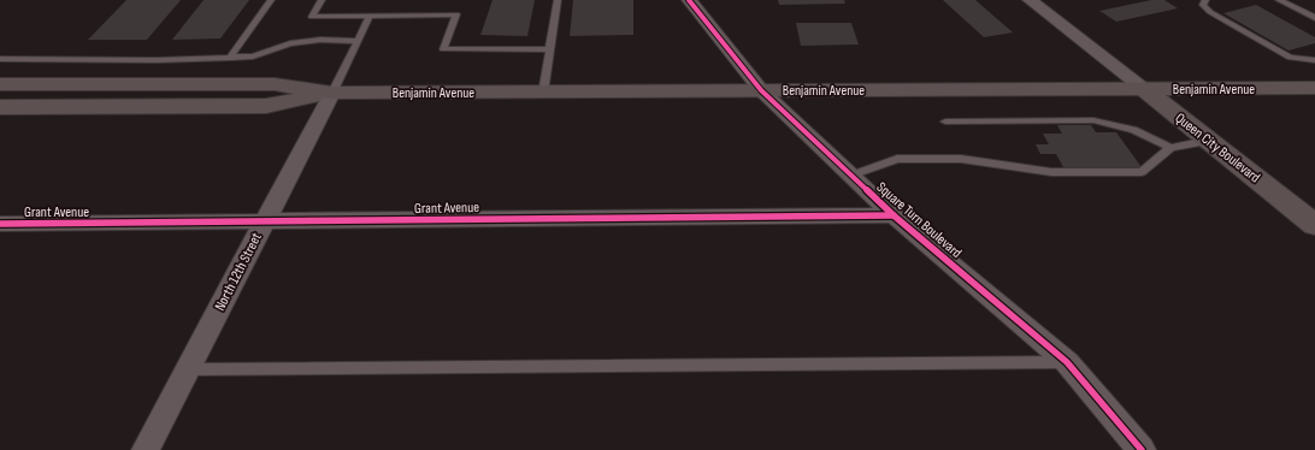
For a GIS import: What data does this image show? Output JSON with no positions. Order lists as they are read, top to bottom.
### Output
{
  "streets": {
    "main road": ["Benjamin Avenue", "Queen City Boulevard"],
    "street": ["Grant Avenue", "Square Turn Boulevard", "North 12th Street"]
  },
  "crossings": [
    ["Benjamin Avenue", "Queen City Boulevard"],
    ["Benjamin Avenue", "Square Turn Boulevard"],
    ["Benjamin Avenue", "North 12th Street"],
    ["Grant Avenue", "Square Turn Boulevard"],
    ["Grant Avenue", "North 12th Street"]
  ]
}
